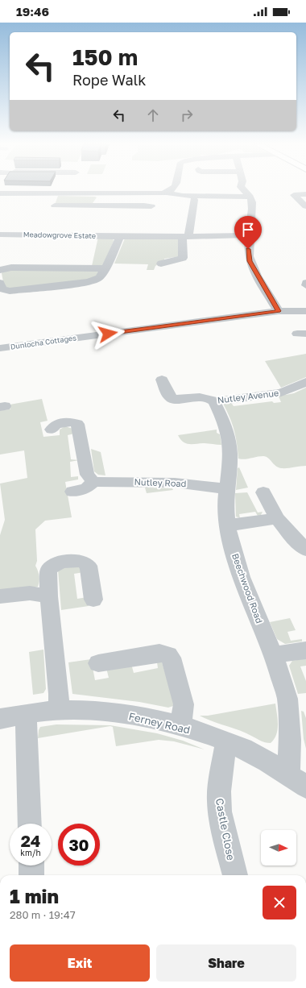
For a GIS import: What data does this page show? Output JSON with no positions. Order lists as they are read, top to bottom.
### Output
{
  "streets": {
    "street": [
      "Meadowgrove Estate",
      "Dunlocha Cottages",
      "Nutley Avenue",
      "Nutley Road",
      "Beechwood Road",
      "Ferney Road",
      "Castle Close"
    ]
  },
  "crossings": [
    ["Nutley Avenue", "Beechwood Road"],
    ["Nutley Road", "Beechwood Road"],
    ["Beechwood Road", "Ferney Road"],
    ["Ferney Road", "Castle Close"]
  ],
  "north": "right",
  "page": {
    "status": "19:46",
    "turn": ["150 m", "Rope Walk"],
    "speed": "24 km/h",
    "limit": "30",
    "heading": ["1 min", "280 m · 19:47"],
    "buttons": ["Exit", "Share"]
  }
}
